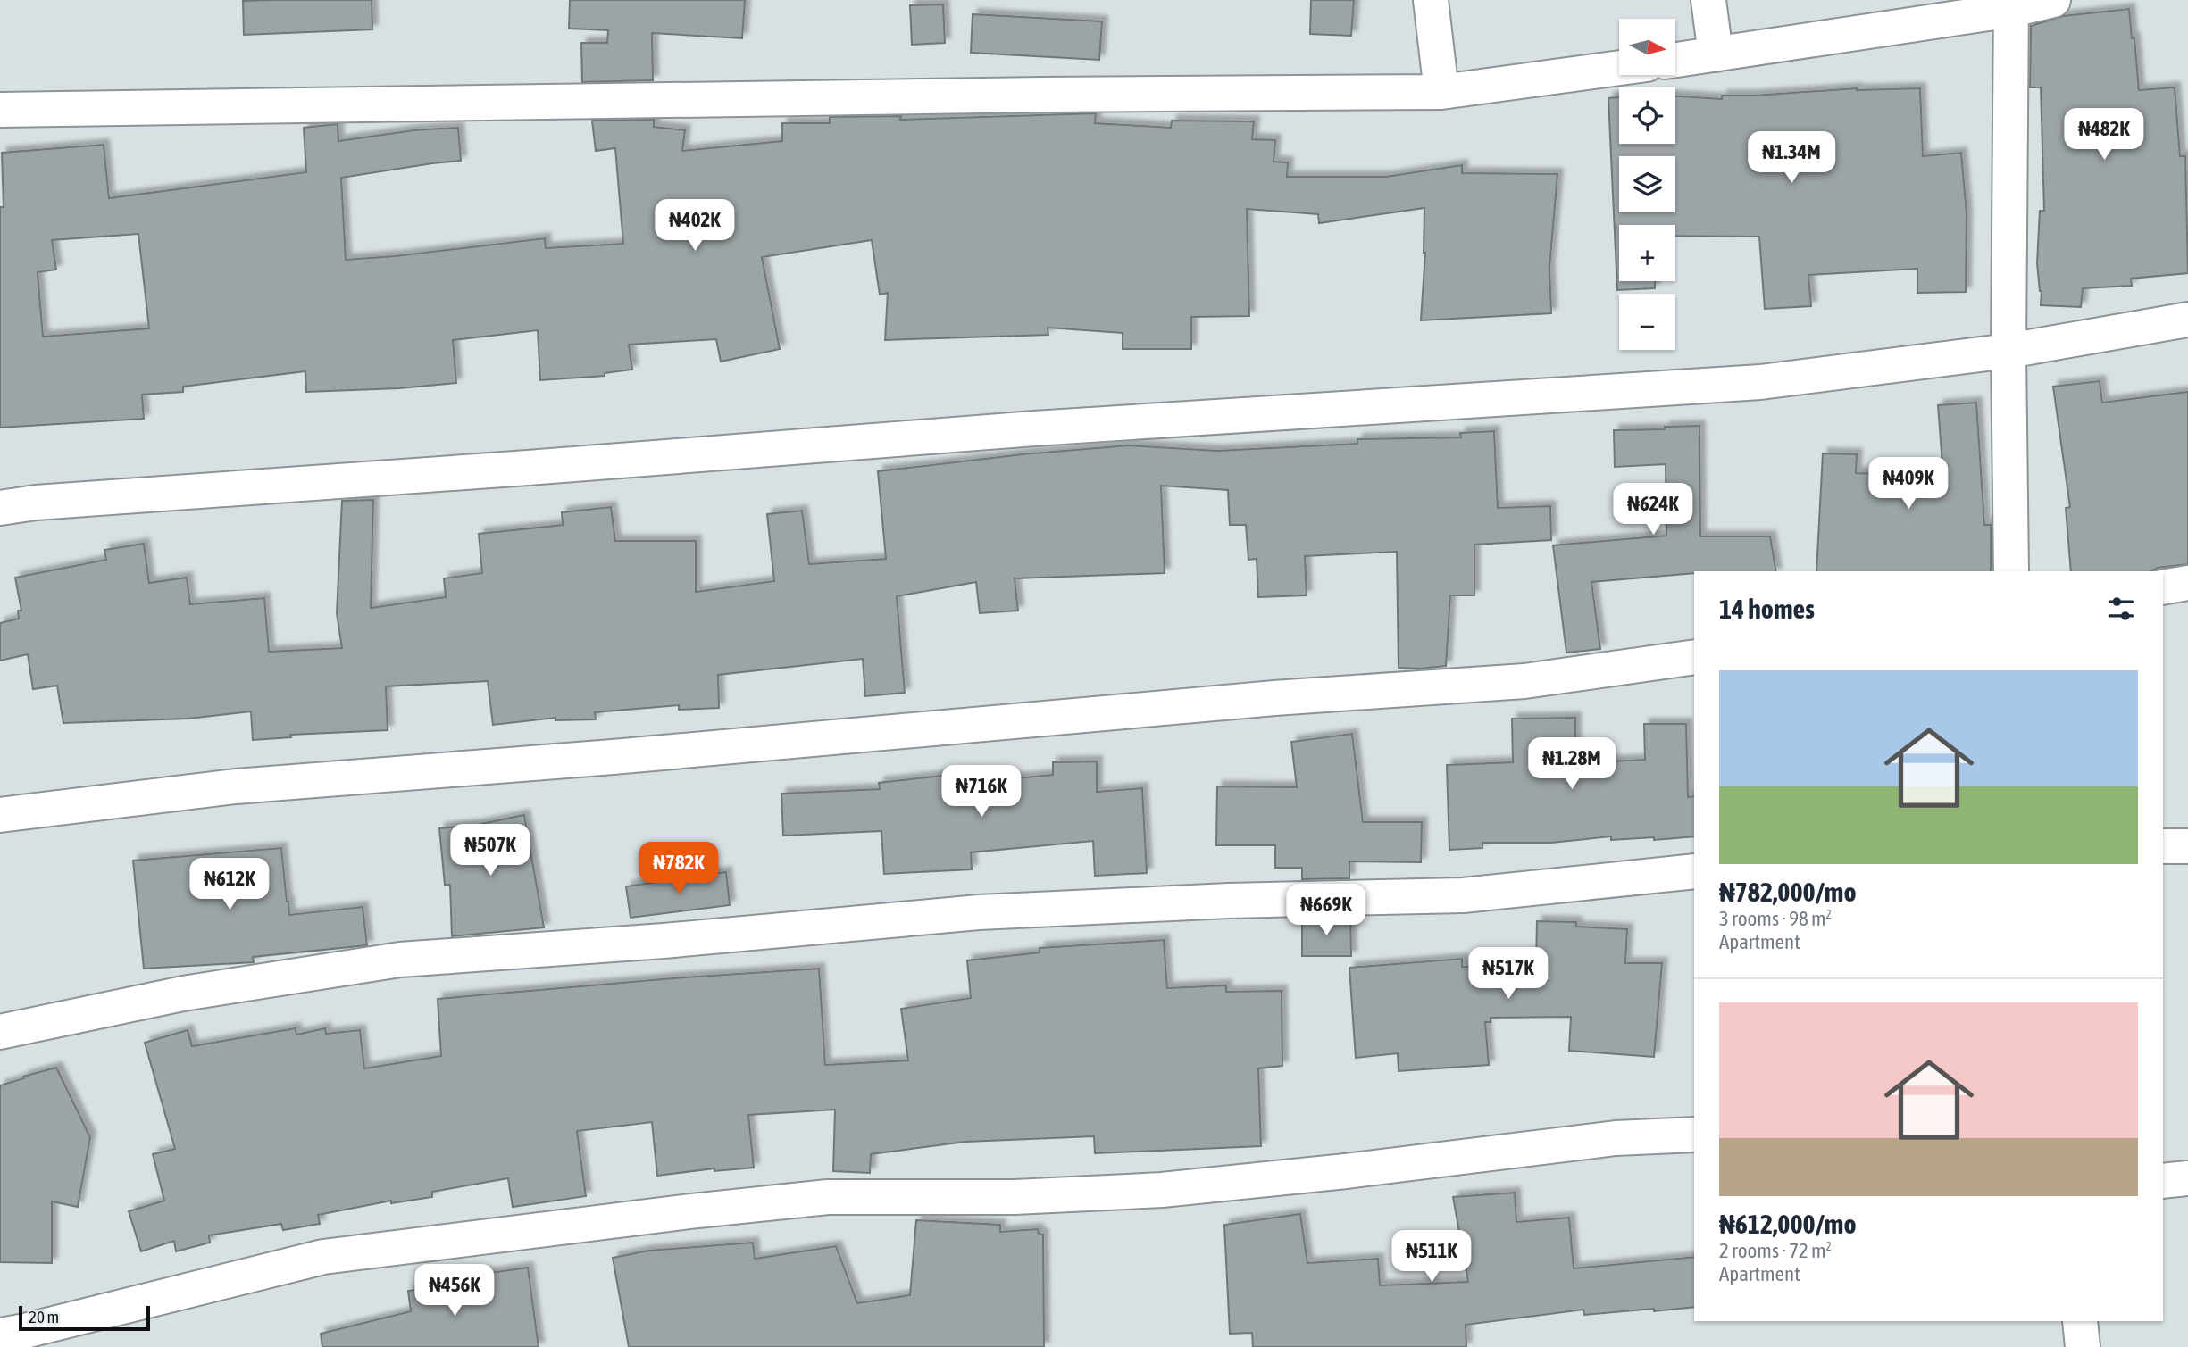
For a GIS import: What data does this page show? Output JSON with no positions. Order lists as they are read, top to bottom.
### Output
{
  "scale_bar": "20 m",
  "north": "right",
  "page": {
    "map_buttons": ["+", "−"],
    "price": [
      "₦482K",
      "₦1.34M",
      "₦402K",
      "₦409K",
      "₦624K",
      "₦1.28M",
      "₦716K",
      "₦507K",
      "₦782K",
      "₦612K",
      "₦669K",
      "₦517K",
      "₦511K",
      "₦456K"
    ],
    "heading": "14 homes",
    "list": [
      {
        "name": "₦782,000/mo",
        "note": "3 rooms · 98 m² · Apartment"
      },
      {
        "name": "₦612,000/mo",
        "note": "2 rooms · 72 m² · Apartment"
      }
    ],
    "scale": "20 m"
  }
}
